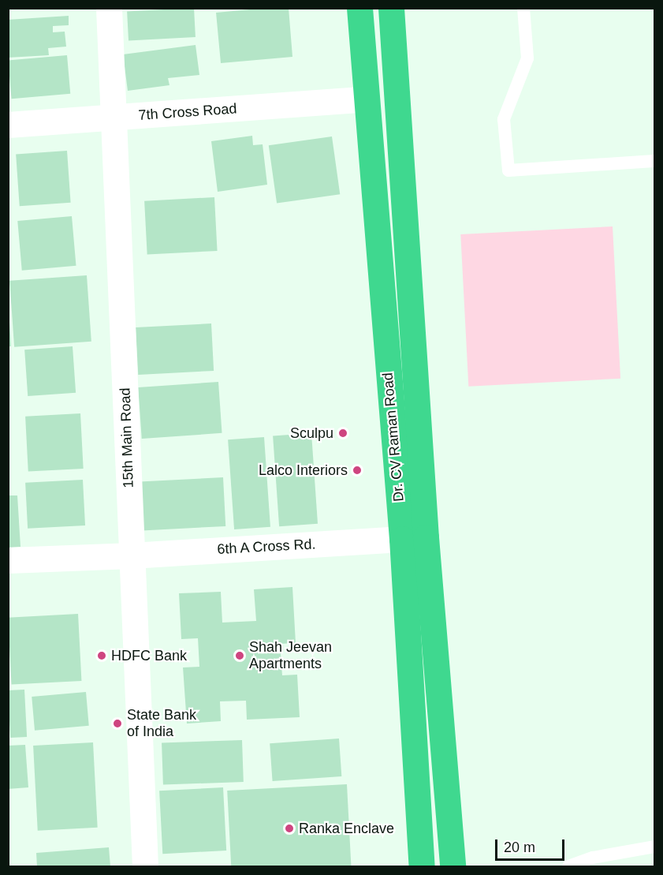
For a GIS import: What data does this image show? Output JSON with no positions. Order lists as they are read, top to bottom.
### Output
{
  "streets": {
    "highway": ["Dr. CV Raman Road"],
    "street": ["7th Cross Road", "15th Main Road", "6th A Cross Rd."]
  },
  "crossings": [
    ["7th Cross Road", "Dr. CV Raman Road"],
    ["7th Cross Road", "15th Main Road"],
    ["Dr. CV Raman Road", "6th A Cross Rd."],
    ["15th Main Road", "6th A Cross Rd."]
  ],
  "places": [
    "Sculpu",
    "Lalco Interiors",
    "HDFC Bank",
    "Shah Jeevan Apartments",
    "State Bank of India",
    "Ranka Enclave"
  ],
  "scale_bar": "20 m"
}
